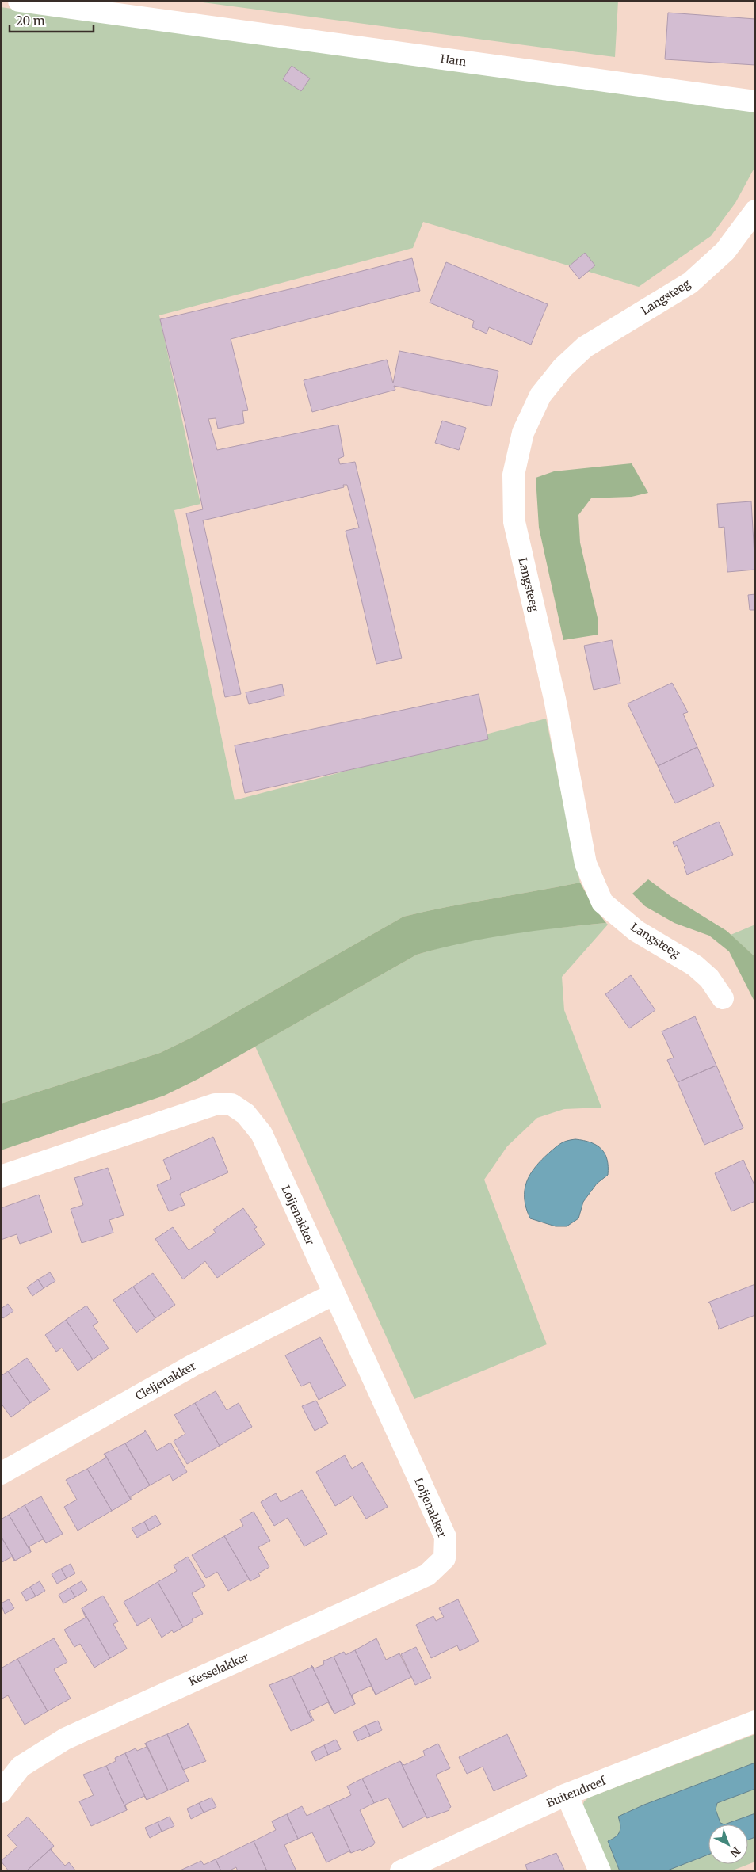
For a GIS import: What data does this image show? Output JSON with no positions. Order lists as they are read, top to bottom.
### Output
{
  "streets": {
    "street": [
      "Ham",
      "Langsteeg",
      "Loijenakker",
      "Cleijenakker",
      "Kesselakker",
      "Buitendreef"
    ]
  },
  "crossings": [
    ["Loijenakker", "Cleijenakker"],
    ["Loijenakker", "Kesselakker"]
  ],
  "scale_bar": "20 m",
  "north": "bottom right"
}
